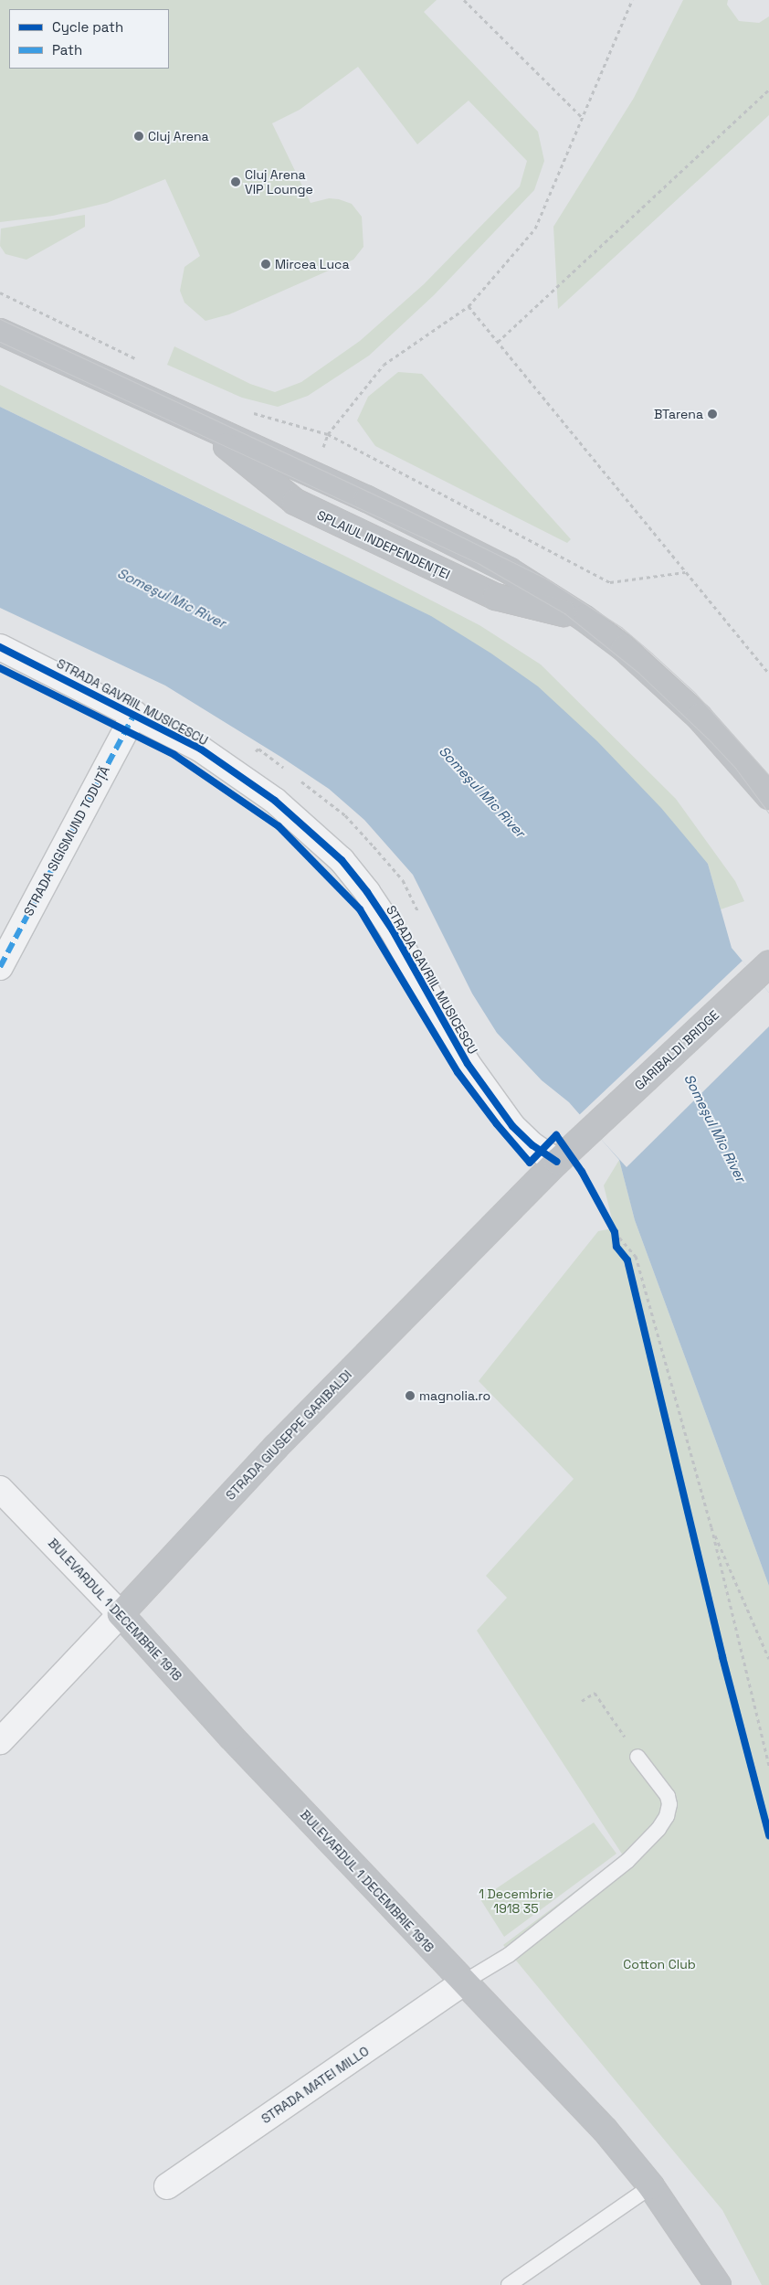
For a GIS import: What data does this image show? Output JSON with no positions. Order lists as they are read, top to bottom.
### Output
{
  "streets": {
    "main road": [
      "SPLAIUL INDEPENDENȚEI",
      "GARIBALDI BRIDGE",
      "STRADA GIUSEPPE GARIBALDI",
      "BULEVARDUL 1 DECEMBRIE 1918"
    ],
    "street": ["STRADA GAVRIIL MUSICESCU", "STRADA SIGISMUND TODUȚĂ", "STRADA MATEI MILLO"]
  },
  "crossings": [
    ["STRADA GAVRIIL MUSICESCU", "STRADA SIGISMUND TODUȚĂ"],
    ["STRADA GAVRIIL MUSICESCU", "STRADA GIUSEPPE GARIBALDI"],
    ["GARIBALDI BRIDGE", "STRADA GIUSEPPE GARIBALDI"],
    ["STRADA GIUSEPPE GARIBALDI", "BULEVARDUL 1 DECEMBRIE 1918"],
    ["BULEVARDUL 1 DECEMBRIE 1918", "STRADA MATEI MILLO"]
  ],
  "water": ["Someşul Mic River"],
  "parks": ["1 Decembrie 1918 35", "Cotton Club"],
  "places": [
    "Cluj Arena",
    "Cluj Arena VIP Lounge",
    "Mircea Luca",
    "BTarena",
    "magnolia.ro"
  ],
  "legend": ["Cycle path", "Path"]
}
